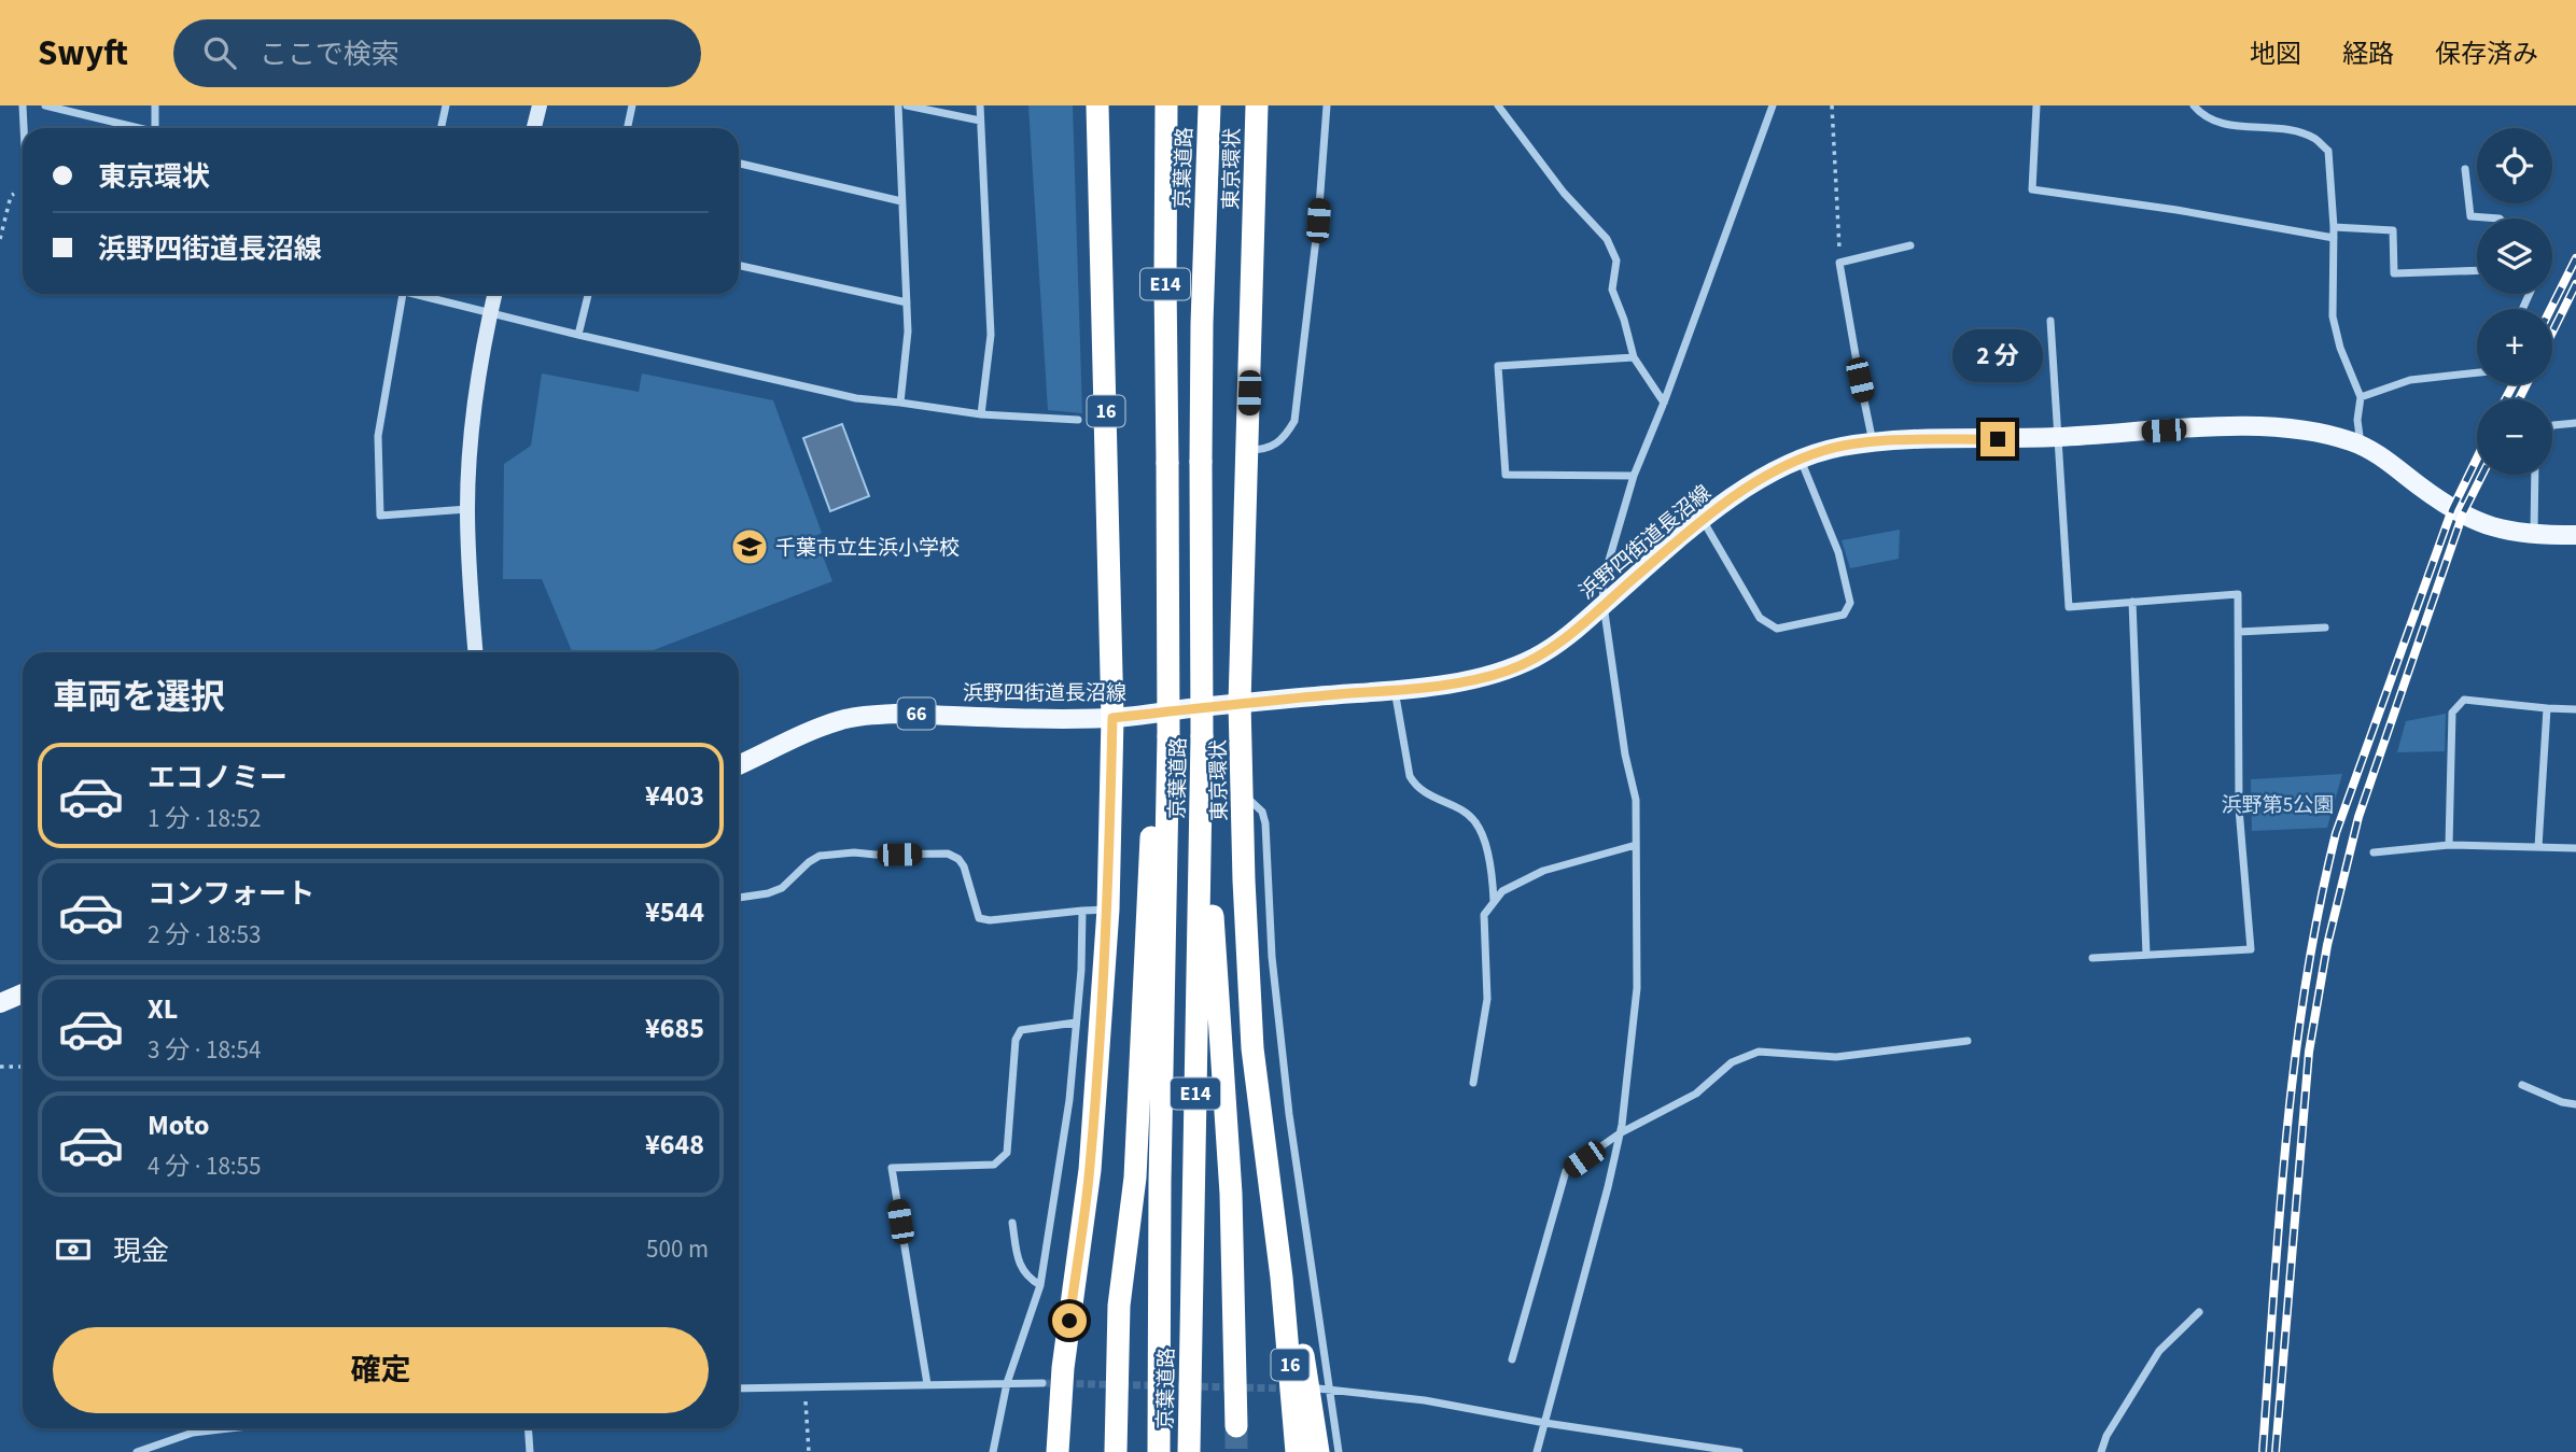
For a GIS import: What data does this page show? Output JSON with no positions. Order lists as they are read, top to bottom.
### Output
{
  "streets": {
    "highway": [
      "京葉道路",
      "東京環状",
      "E14",
      "16"
    ],
    "main road": ["浜野四街道長沼線", "66"]
  },
  "crossings": [
    ["東京環状", "浜野四街道長沼線"],
    ["16", "浜野四街道長沼線"]
  ],
  "parks": ["浜野第5公園"],
  "places": {
    "school or university": ["千葉市立生浜小学校"]
  },
  "page": {
    "header": "Swyft",
    "search": "ここで検索",
    "nav": ["地図", "経路", "保存済み"],
    "map_buttons": ["+", "−"],
    "banner": ["東京環状", "浜野四街道長沼線"],
    "bubble": "2 分",
    "heading": "車両を選択",
    "list": [
      {
        "name": "エコノミー",
        "note": "1 分 · 18:52",
        "value": "¥403"
      },
      {
        "name": "コンフォート",
        "note": "2 分 · 18:53",
        "value": "¥544"
      },
      {
        "name": "XL",
        "note": "3 分 · 18:54",
        "value": "¥685"
      },
      {
        "name": "Moto",
        "note": "4 分 · 18:55",
        "value": "¥648"
      }
    ],
    "pay": ["現金", "500 m"],
    "buttons": "確定"
  }
}
